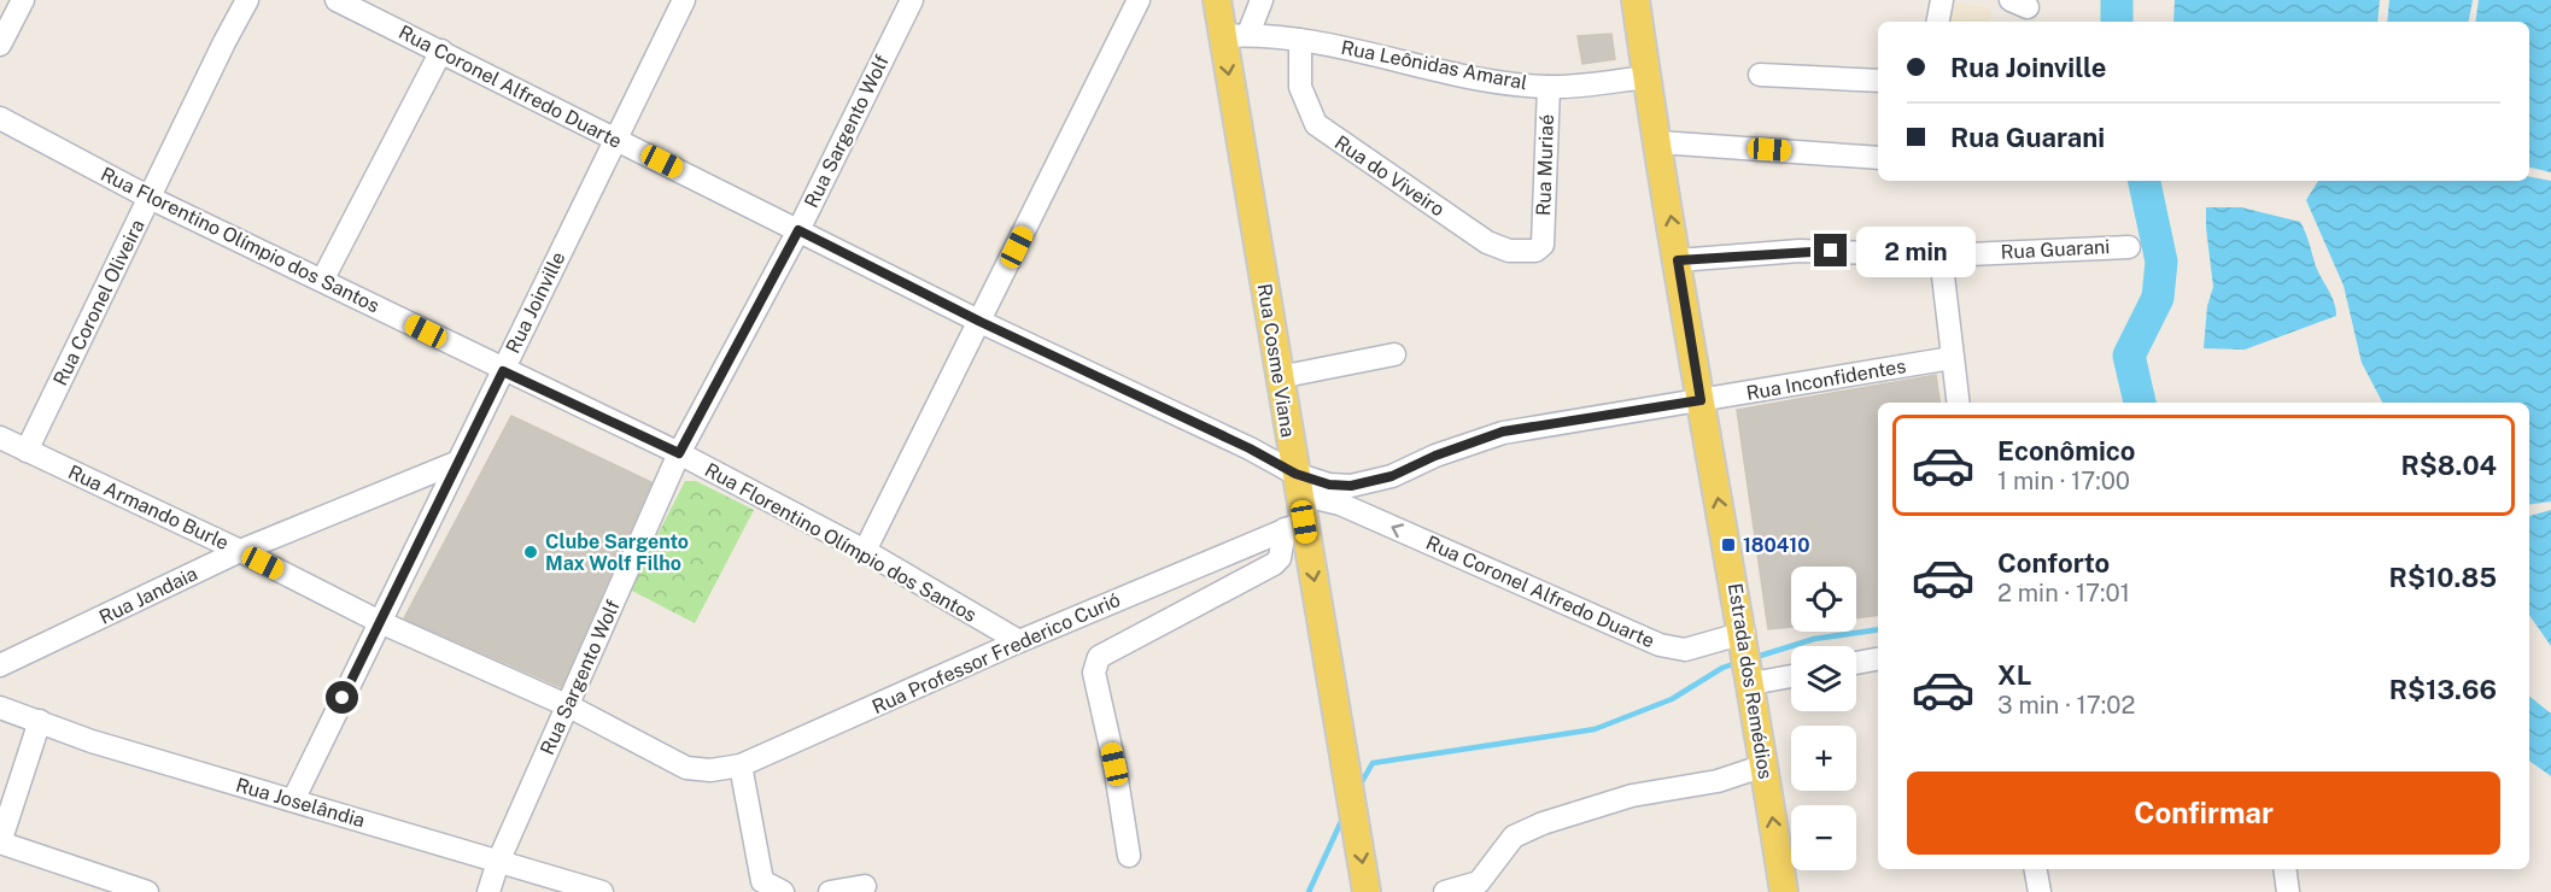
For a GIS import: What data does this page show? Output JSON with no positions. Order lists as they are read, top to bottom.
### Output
{
  "streets": {
    "main road": ["Rua Cosme Viana", "Estrada dos Remédios"],
    "street": [
      "Rua Leônidas Amaral",
      "Rua Coronel Alfredo Duarte",
      "Rua Sargento Wolf",
      "Rua Muriaé",
      "Rua do Viveiro",
      "Rua Florentino Olímpio dos Santos",
      "Rua Guarani",
      "Rua Coronel Oliveira",
      "Rua Joinville",
      "Rua Inconfidentes",
      "Rua Armando Burle",
      "Rua Jandaia",
      "Rua Professor Frederico Curió",
      "Rua Joselândia"
    ]
  },
  "crossings": [
    ["Rua Leônidas Amaral", "Rua Muriaé"],
    ["Rua Leônidas Amaral", "Rua do Viveiro"],
    ["Rua Leônidas Amaral", "Rua Cosme Viana"],
    ["Rua Leônidas Amaral", "Estrada dos Remédios"],
    ["Rua Coronel Alfredo Duarte", "Rua Sargento Wolf"],
    ["Rua Coronel Alfredo Duarte", "Rua Joinville"],
    ["Rua Coronel Alfredo Duarte", "Rua Cosme Viana"],
    ["Rua Coronel Alfredo Duarte", "Estrada dos Remédios"],
    ["Rua Sargento Wolf", "Rua Florentino Olímpio dos Santos"],
    ["Rua Sargento Wolf", "Rua Armando Burle"],
    ["Rua Sargento Wolf", "Rua Joselândia"],
    ["Rua Muriaé", "Rua do Viveiro"],
    ["Rua Florentino Olímpio dos Santos", "Rua Coronel Oliveira"],
    ["Rua Florentino Olímpio dos Santos", "Rua Joinville"],
    ["Rua Florentino Olímpio dos Santos", "Rua Professor Frederico Curió"],
    ["Rua Guarani", "Estrada dos Remédios"],
    ["Rua Coronel Oliveira", "Rua Armando Burle"],
    ["Rua Joinville", "Rua Armando Burle"],
    ["Rua Joinville", "Rua Jandaia"],
    ["Rua Joinville", "Rua Joselândia"],
    ["Rua Cosme Viana", "Rua Professor Frederico Curió"],
    ["Rua Inconfidentes", "Estrada dos Remédios"],
    ["Rua Armando Burle", "Rua Jandaia"],
    ["Rua Armando Burle", "Rua Professor Frederico Curió"]
  ],
  "one_way": ["Rua Cosme Viana", "Estrada dos Remédios"],
  "places": {
    "transit": ["180410"],
    "other": ["Clube Sargento Max Wolf Filho"]
  },
  "page": {
    "banner": ["Rua Joinville", "Rua Guarani"],
    "bubble": "2 min",
    "list": [
      {
        "name": "Econômico",
        "note": "1 min · 17:00",
        "value": "R$8.04"
      },
      {
        "name": "Conforto",
        "note": "2 min · 17:01",
        "value": "R$10.85"
      },
      {
        "name": "XL",
        "note": "3 min · 17:02",
        "value": "R$13.66"
      }
    ],
    "map_buttons": ["+", "−"],
    "buttons": "Confirmar"
  }
}
